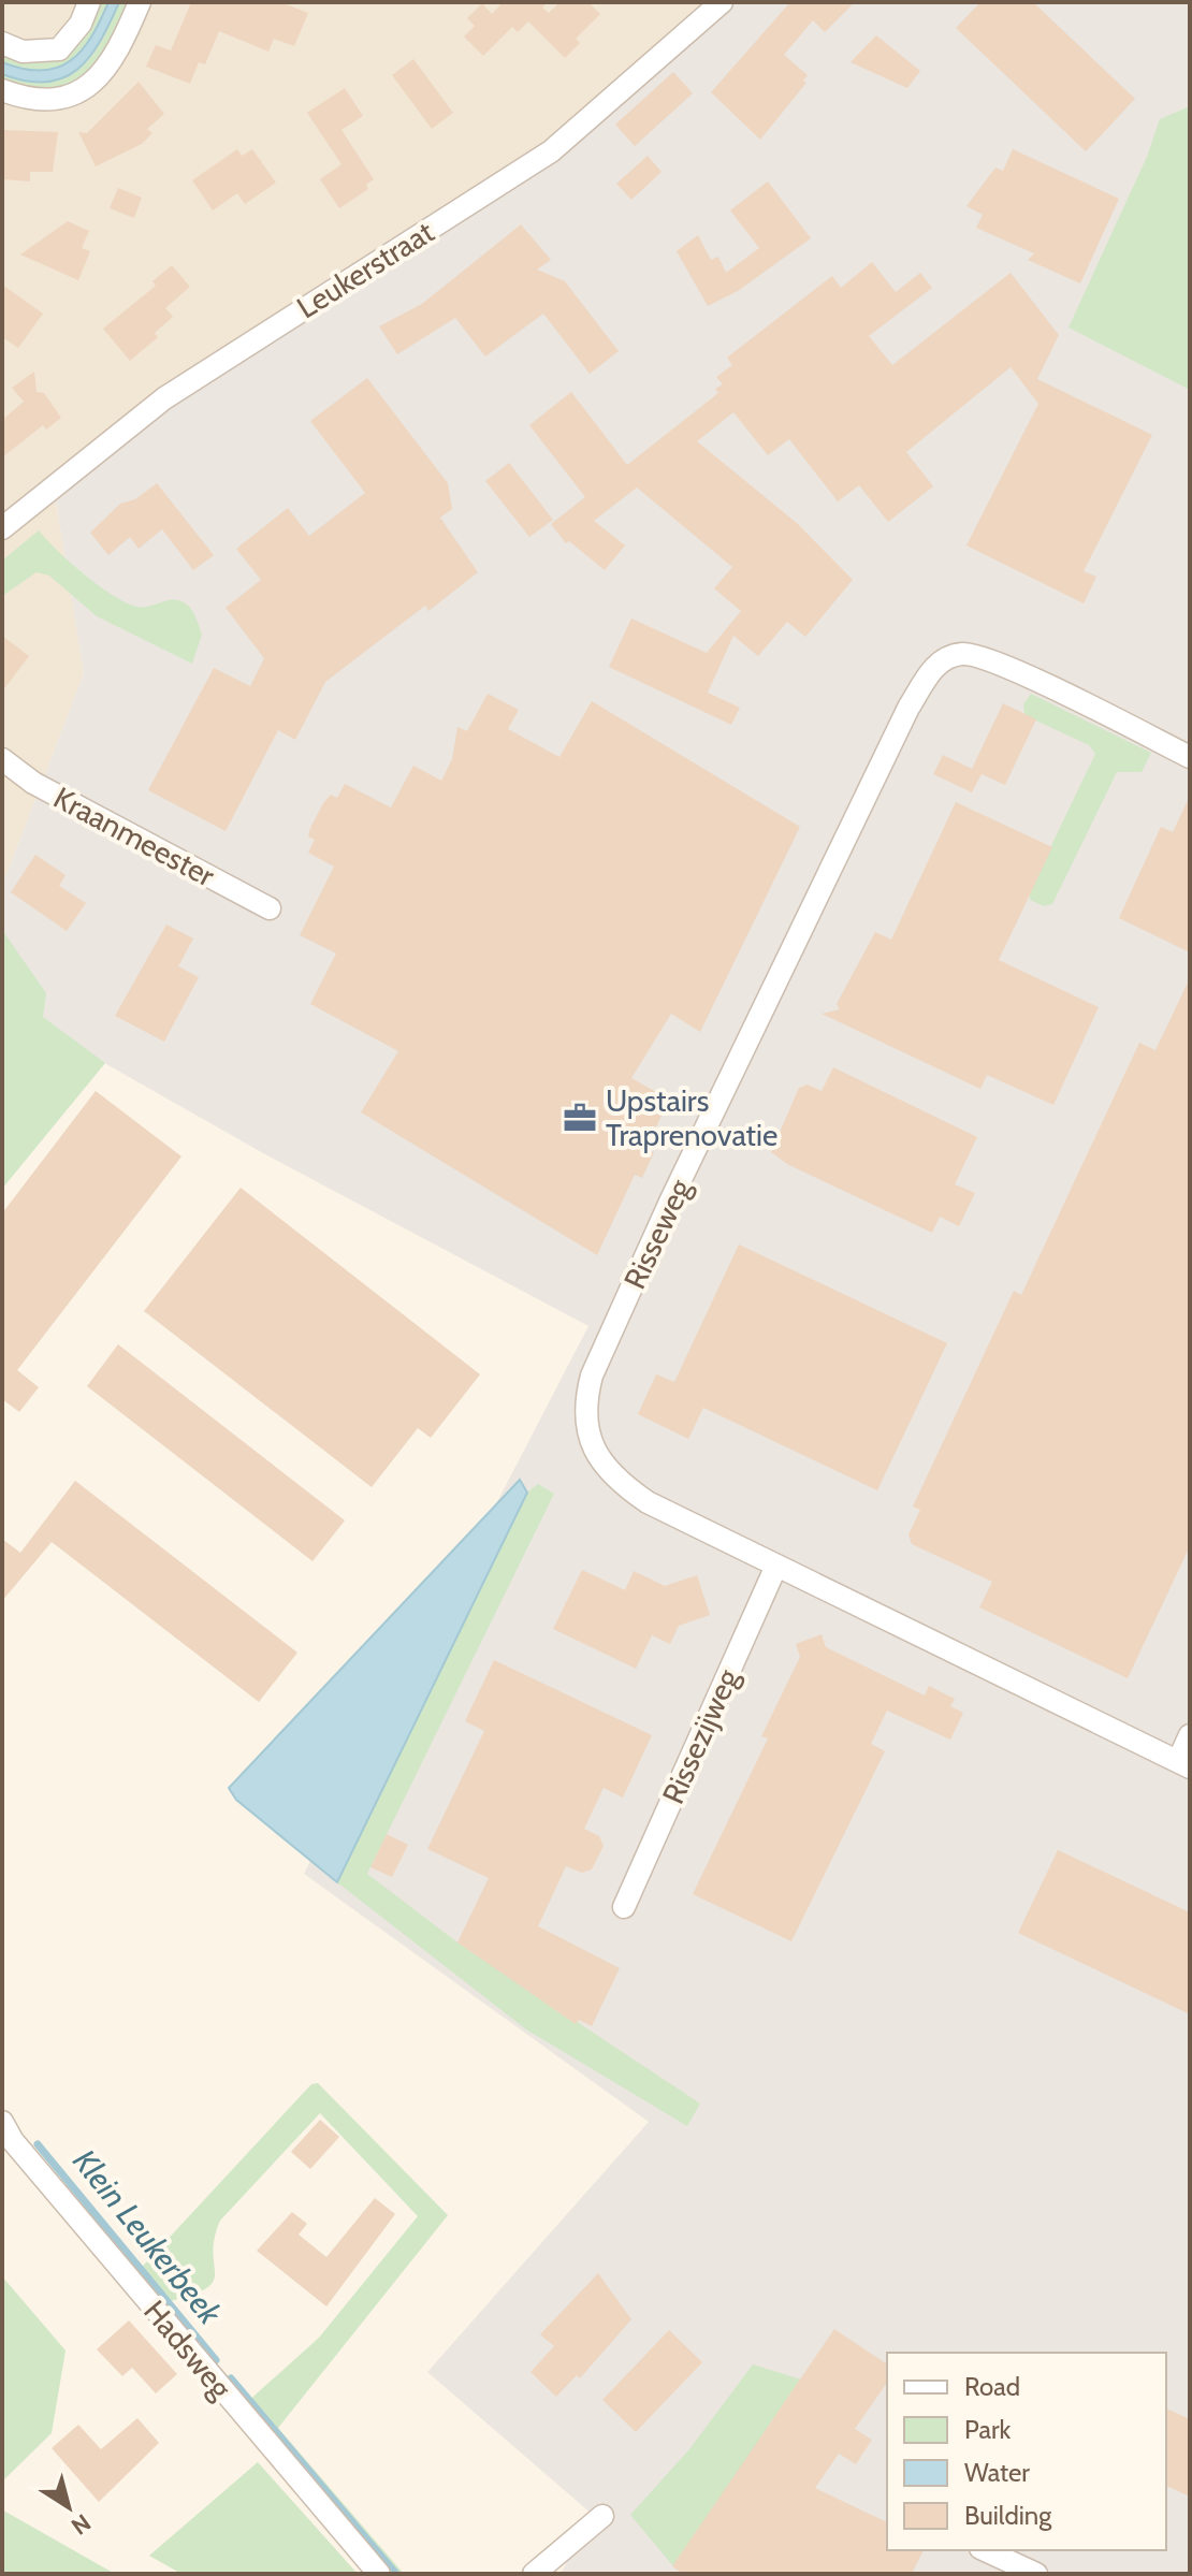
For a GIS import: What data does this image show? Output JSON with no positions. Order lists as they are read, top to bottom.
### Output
{
  "streets": {
    "street": [
      "Leukerstraat",
      "Kraanmeester",
      "Risseweg",
      "Rissezijweg",
      "Hadsweg"
    ]
  },
  "crossings": [
    ["Risseweg", "Rissezijweg"]
  ],
  "water": ["Klein Leukerbeek"],
  "places": {
    "office": ["Upstairs Traprenovatie"]
  },
  "legend": [
    "Road",
    "Park",
    "Water",
    "Building"
  ],
  "north": "bottom right"
}
